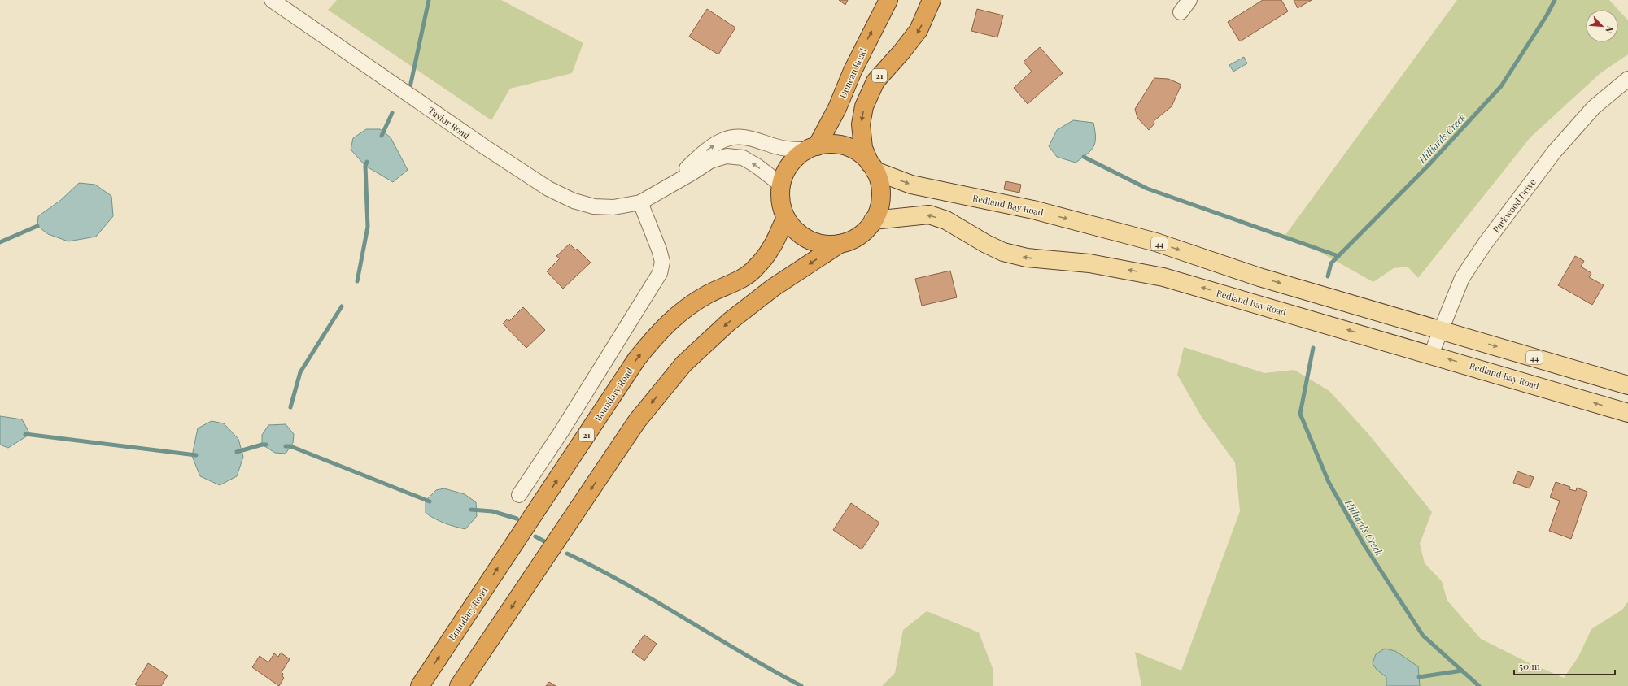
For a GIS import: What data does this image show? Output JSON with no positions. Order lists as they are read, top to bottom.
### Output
{
  "streets": {
    "highway": ["Duncan Road", "21", "Boundary Road"],
    "main road": ["Redland Bay Road", "44"],
    "street": ["Taylor Road", "Parkwood Drive"]
  },
  "crossings": [
    ["Duncan Road", "21"],
    ["Duncan Road", "Taylor Road"],
    ["Duncan Road", "Redland Bay Road"],
    ["Duncan Road", "Boundary Road"],
    ["21", "Taylor Road"],
    ["21", "Redland Bay Road"],
    ["21", "Boundary Road"],
    ["Taylor Road", "Redland Bay Road"],
    ["Taylor Road", "Boundary Road"],
    ["Redland Bay Road", "Parkwood Drive"],
    ["Redland Bay Road", "Boundary Road"]
  ],
  "water": ["Hilliards Creek"],
  "scale_bar": "50 m",
  "north": "bottom right"
}
